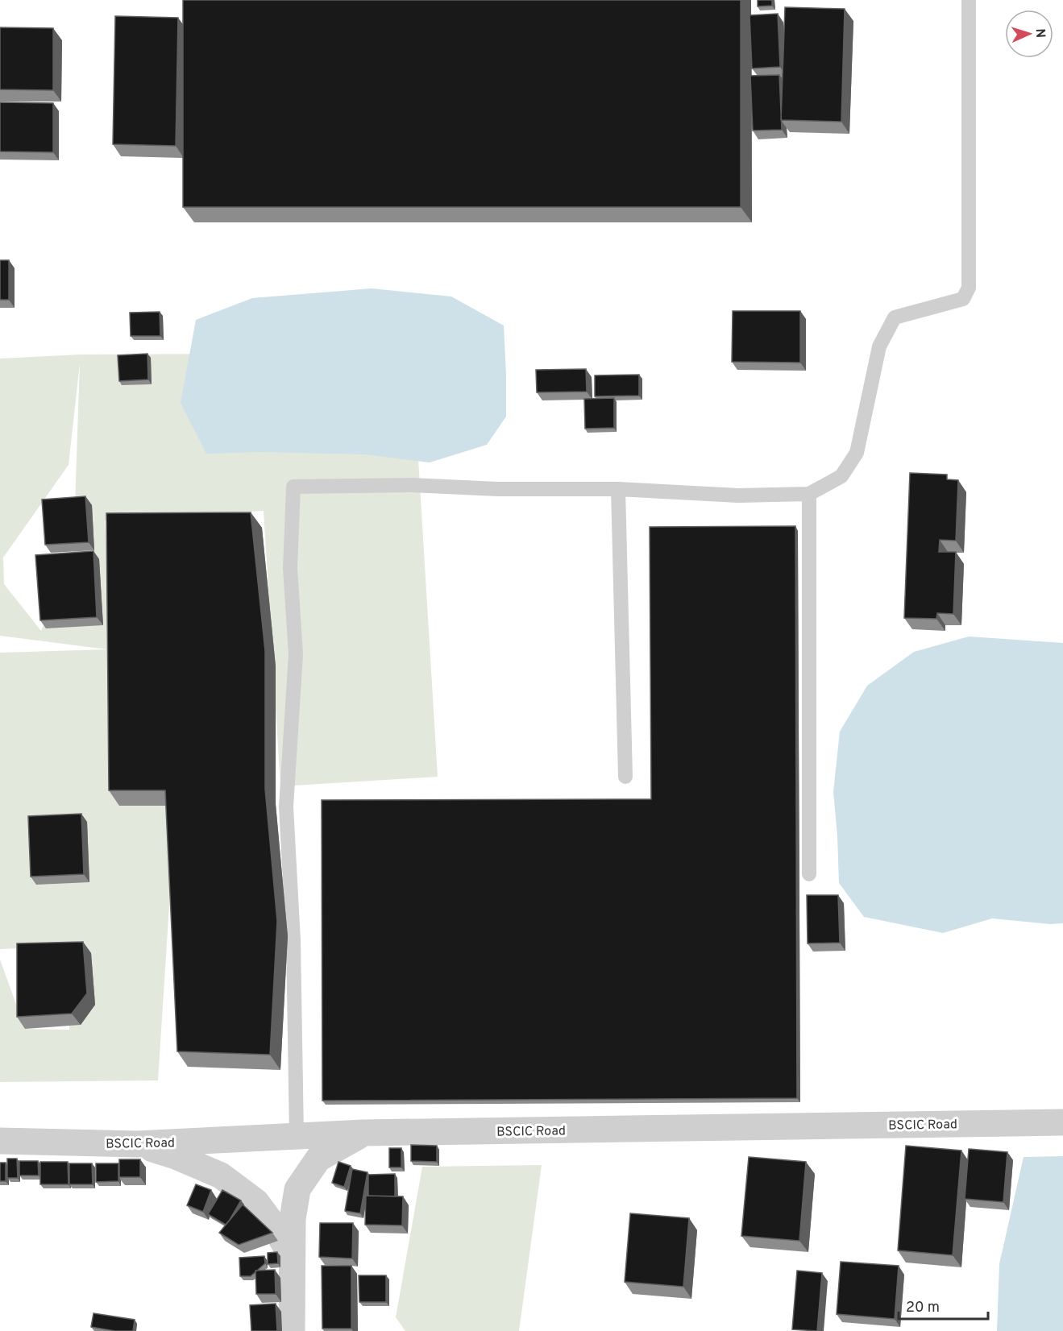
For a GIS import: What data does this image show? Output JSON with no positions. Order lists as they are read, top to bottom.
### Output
{
  "streets": {
    "street": ["BSCIC Road"]
  },
  "scale_bar": "20 m",
  "north": "right"
}
